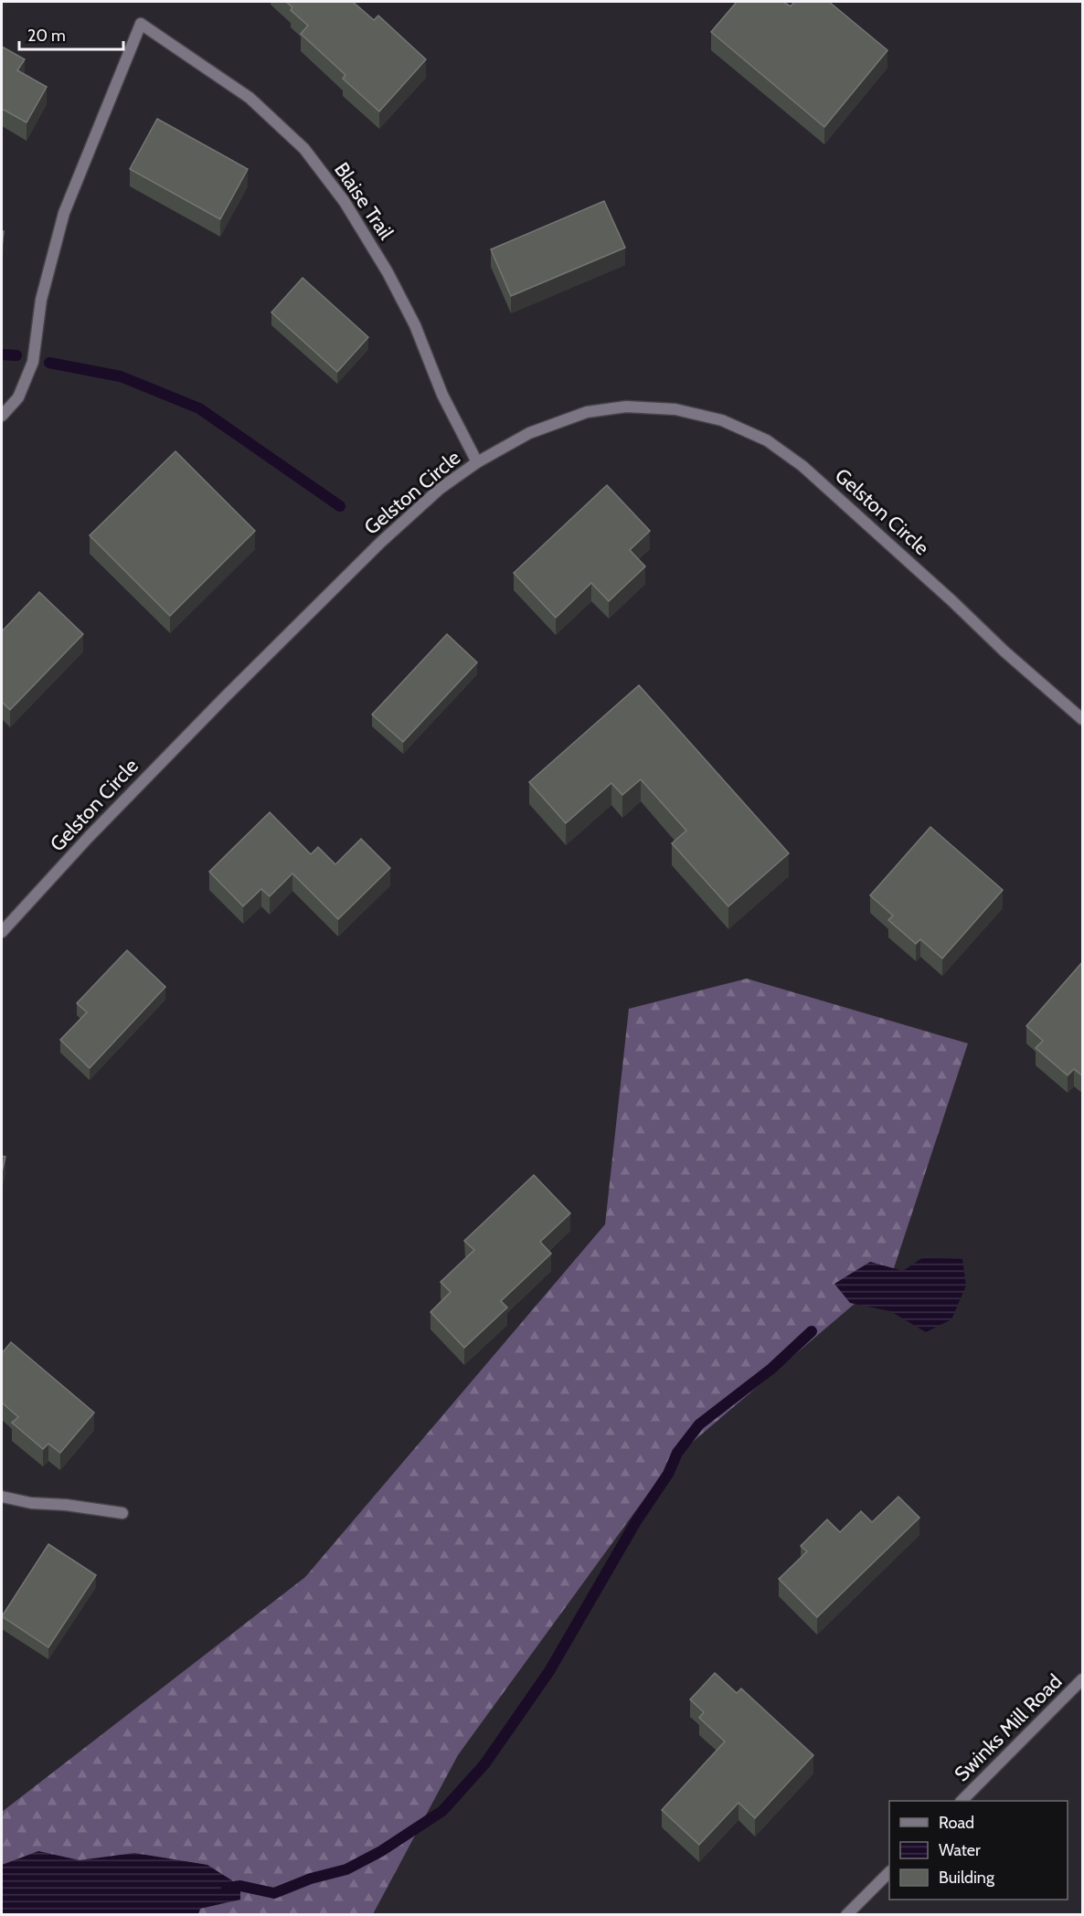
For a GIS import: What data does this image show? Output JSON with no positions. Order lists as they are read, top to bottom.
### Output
{
  "streets": {
    "street": ["Blaise Trail", "Gelston Circle", "Swinks Mill Road"]
  },
  "crossings": [
    ["Blaise Trail", "Gelston Circle"]
  ],
  "legend": ["Road", "Water", "Building"],
  "scale_bar": "20 m"
}
